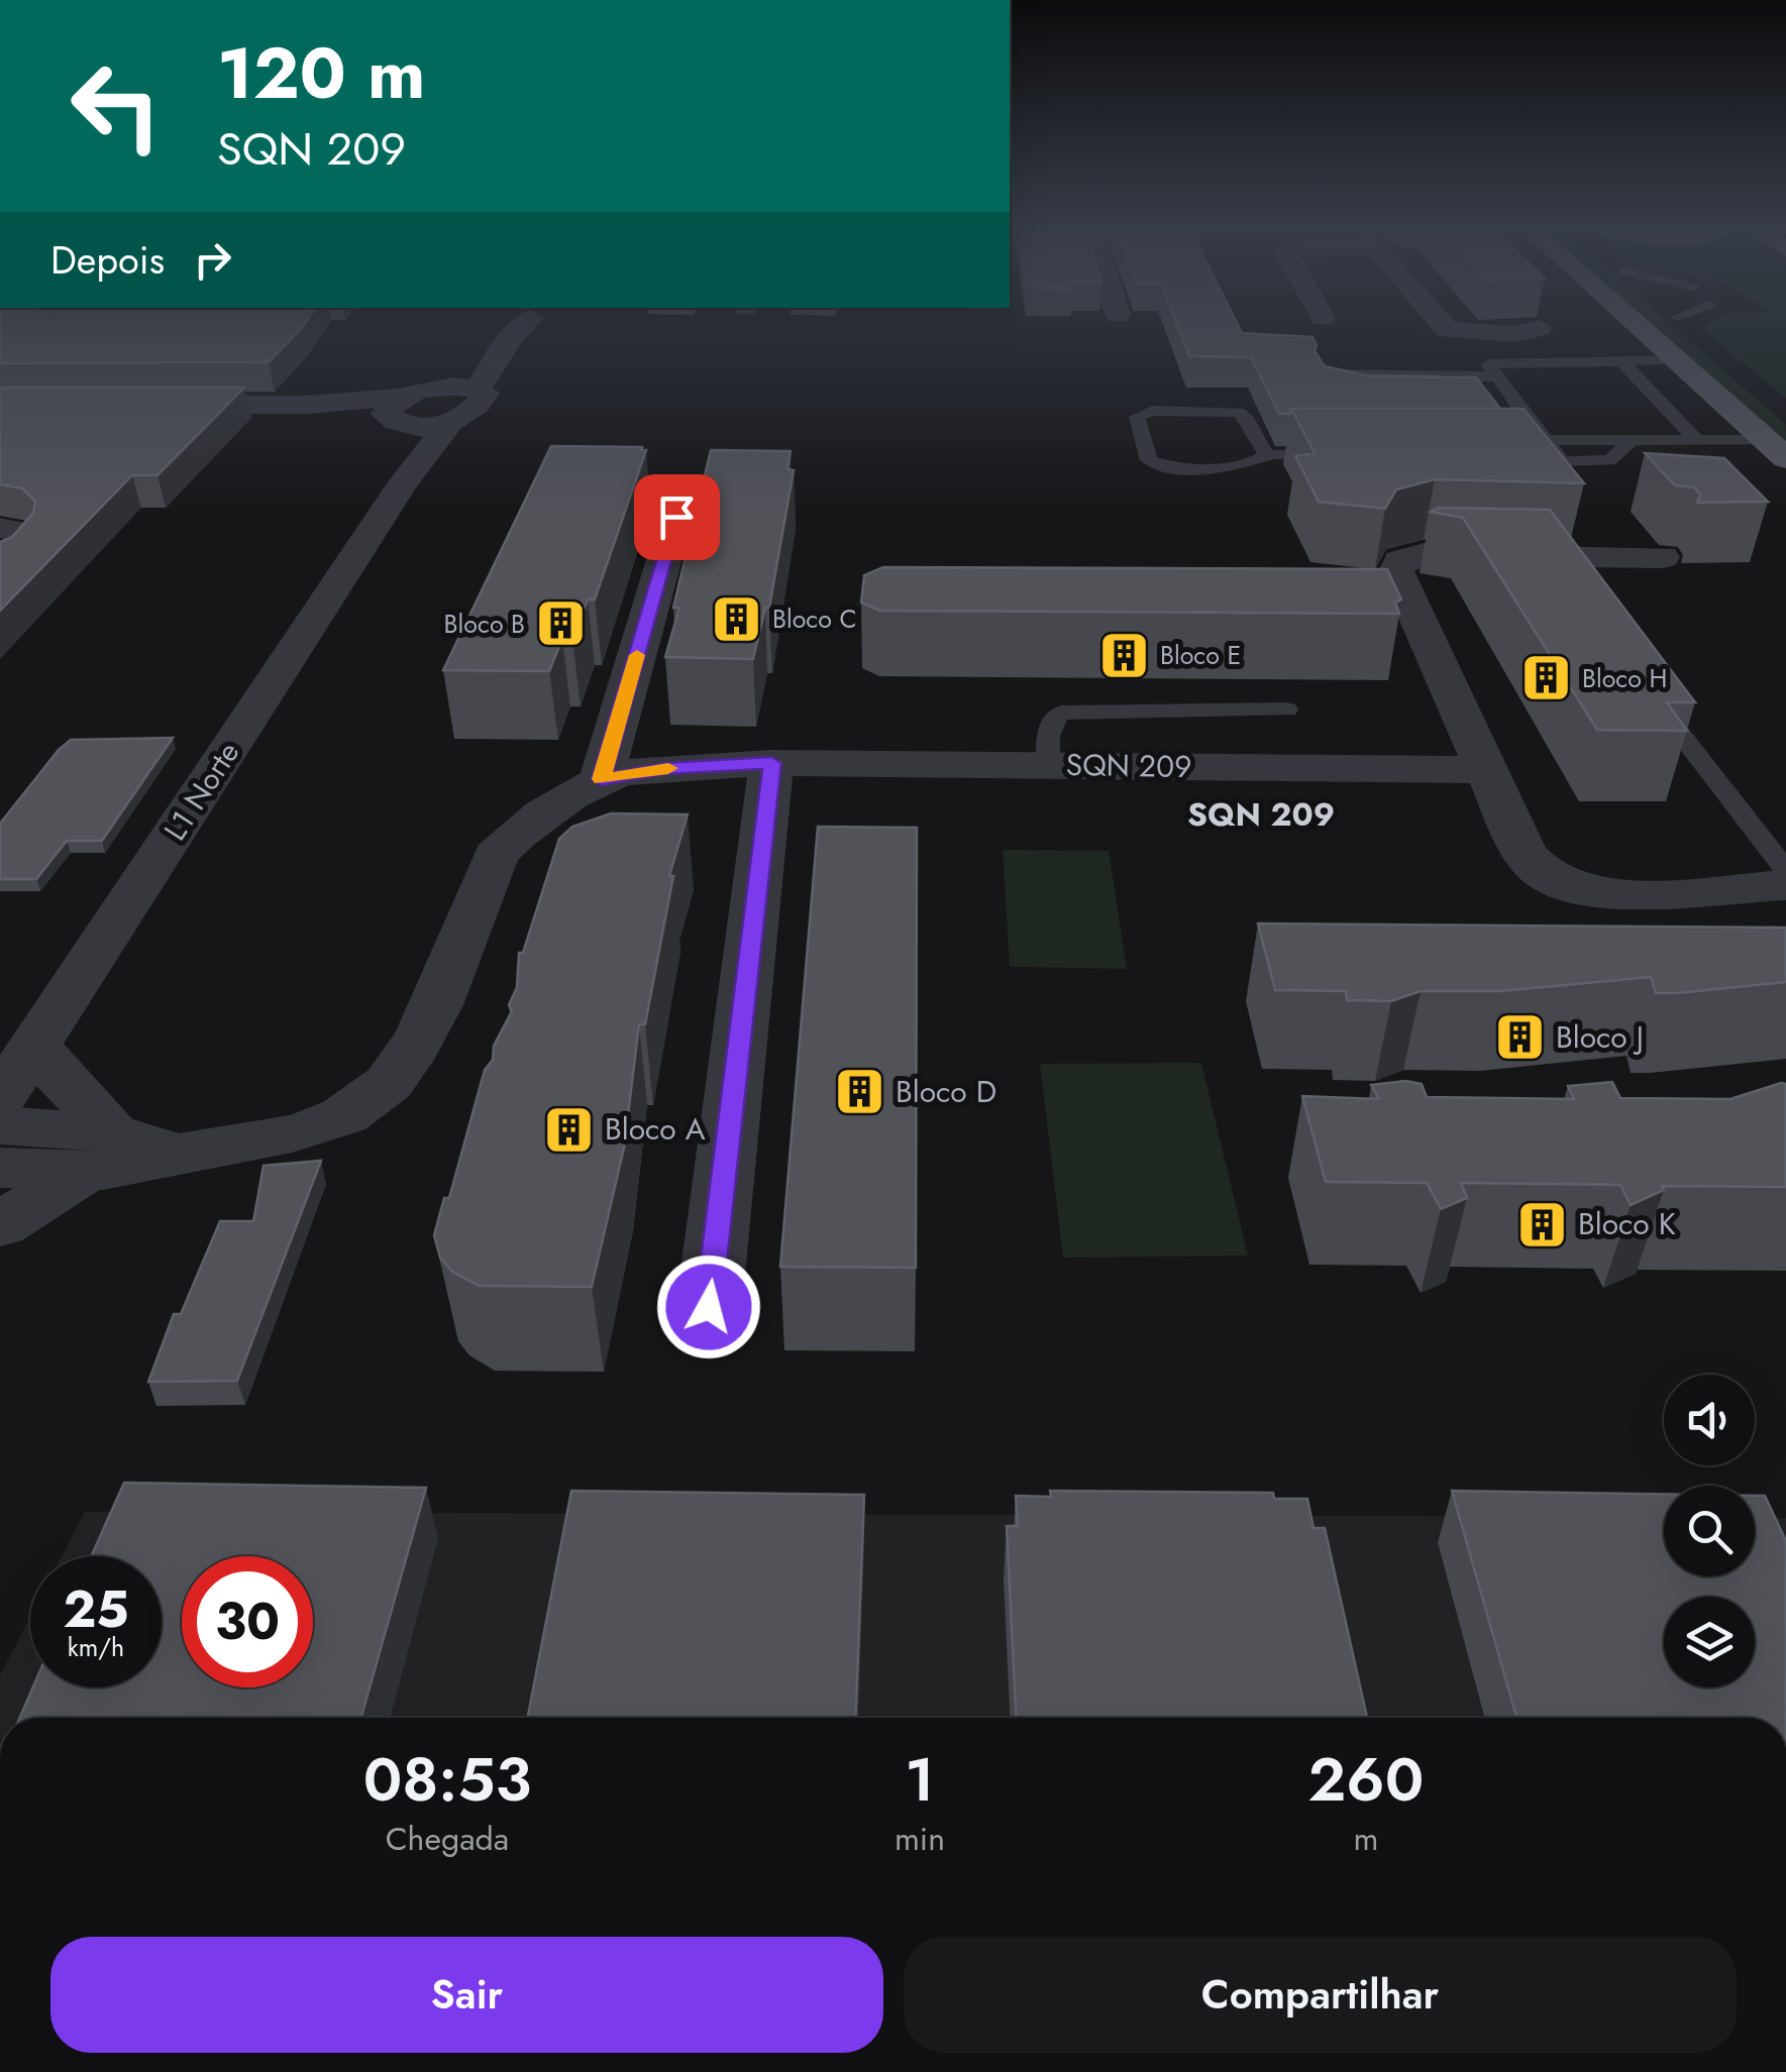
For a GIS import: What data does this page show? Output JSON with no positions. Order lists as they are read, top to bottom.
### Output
{
  "streets": {
    "street": ["SQN 209", "L1 Norte"]
  },
  "districts": ["SQN 209"],
  "places": {
    "building": [
      "Bloco C",
      "Bloco B",
      "Bloco E",
      "Bloco H",
      "Bloco J",
      "Bloco D",
      "Bloco A",
      "Bloco K"
    ]
  },
  "page": {
    "turn": ["120 m", "SQN 209"],
    "then": "Depois",
    "speed": "25 km/h",
    "limit": "30",
    "eta": [
      "08:53",
      "Chegada",
      "1",
      "min",
      "260",
      "m"
    ],
    "buttons": ["Sair", "Compartilhar"]
  }
}
